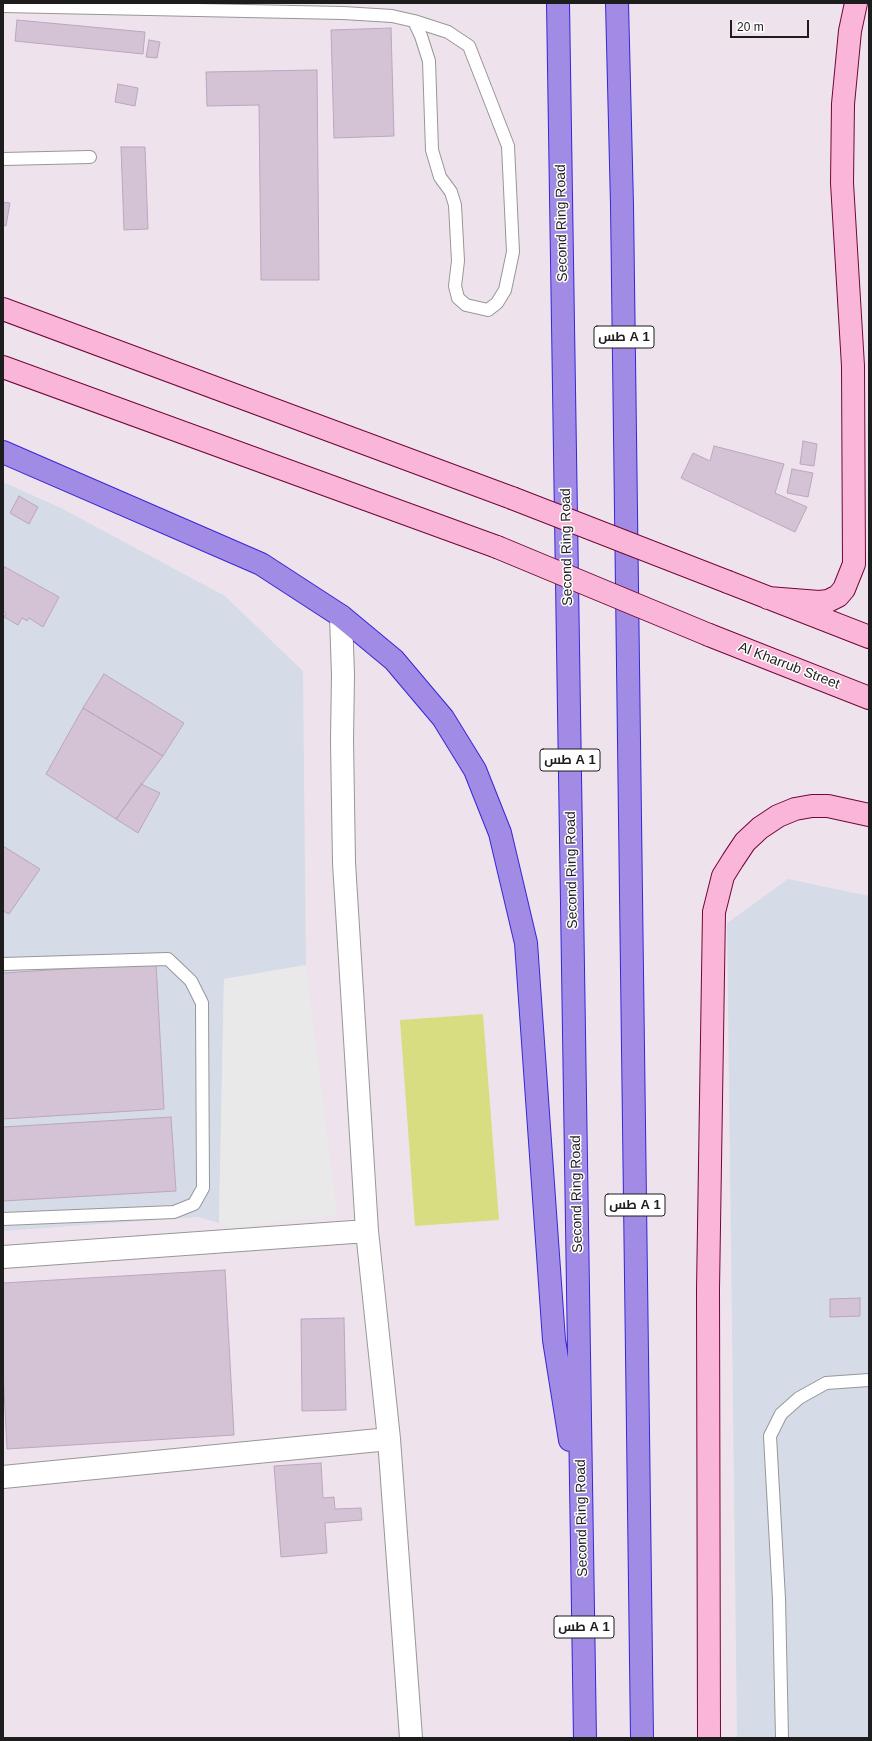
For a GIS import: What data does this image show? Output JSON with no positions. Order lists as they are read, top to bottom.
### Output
{
  "streets": {
    "highway": ["Second Ring Road", "طس A 1"],
    "main road": ["Al Kharrub Street"]
  },
  "scale_bar": "20 m"
}
